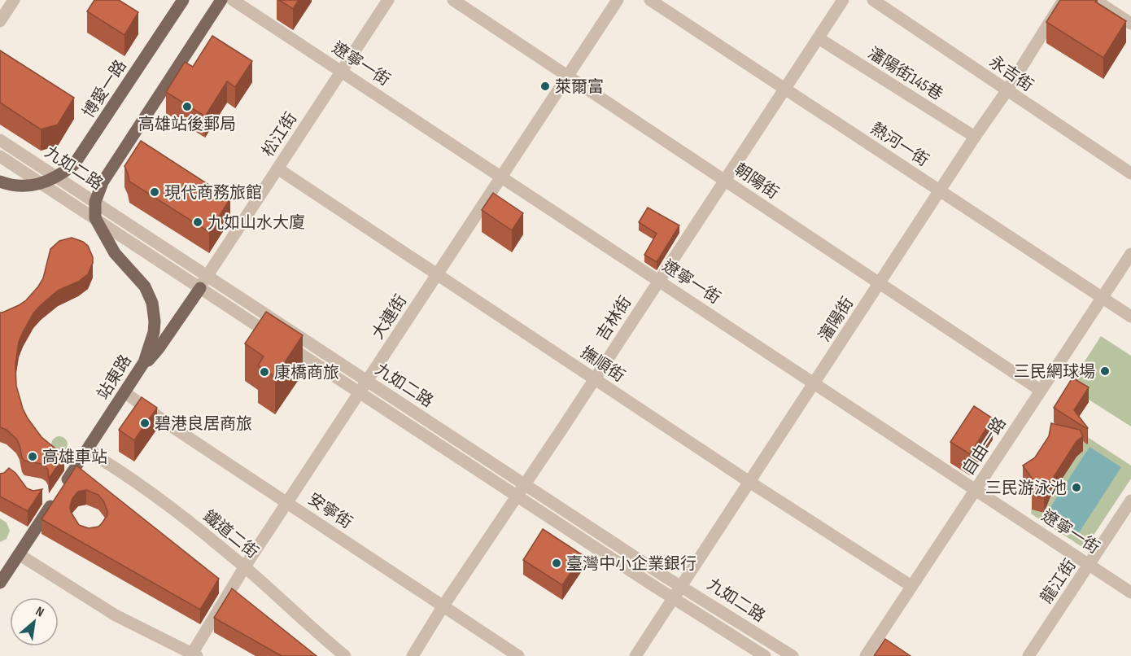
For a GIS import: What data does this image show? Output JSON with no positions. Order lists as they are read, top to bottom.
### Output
{
  "streets": {
    "main road": ["博愛一路", "站東路"],
    "street": [
      "遼寧一街",
      "瀋陽街145巷",
      "永吉街",
      "松江街",
      "熱河一街",
      "九如二路",
      "朝陽街",
      "大連街",
      "吉林街",
      "瀋陽街",
      "撫順街",
      "自由一路",
      "安寧街",
      "鐵道二街",
      "龍江街"
    ]
  },
  "crossings": [
    ["遼寧一街", "松江街"],
    ["遼寧一街", "大連街"],
    ["遼寧一街", "吉林街"],
    ["遼寧一街", "瀋陽街"],
    ["遼寧一街", "自由一路"],
    ["遼寧一街", "龍江街"],
    ["瀋陽街145巷", "吉林街"],
    ["瀋陽街145巷", "瀋陽街"],
    ["永吉街", "瀋陽街"],
    ["博愛一路", "九如二路"],
    ["松江街", "九如二路"],
    ["松江街", "撫順街"],
    ["熱河一街", "吉林街"],
    ["熱河一街", "瀋陽街"],
    ["熱河一街", "自由一路"],
    ["九如二路", "大連街"],
    ["九如二路", "吉林街"],
    ["九如二路", "瀋陽街"],
    ["九如二路", "站東路"],
    ["朝陽街", "大連街"],
    ["朝陽街", "吉林街"],
    ["朝陽街", "瀋陽街"],
    ["朝陽街", "自由一路"],
    ["大連街", "撫順街"],
    ["大連街", "安寧街"],
    ["大連街", "鐵道二街"],
    ["吉林街", "撫順街"],
    ["吉林街", "安寧街"],
    ["瀋陽街", "撫順街"],
    ["撫順街", "自由一路"],
    ["站東路", "安寧街"],
    ["站東路", "鐵道二街"]
  ],
  "places": [
    "萊爾富",
    "高雄站後郵局",
    "現代商務旅館",
    "九如山水大廈",
    "三民網球場",
    "康橋商旅",
    "碧港良居商旅",
    "高雄車站",
    "三民游泳池",
    "臺灣中小企業銀行"
  ],
  "north": "top right"
}
